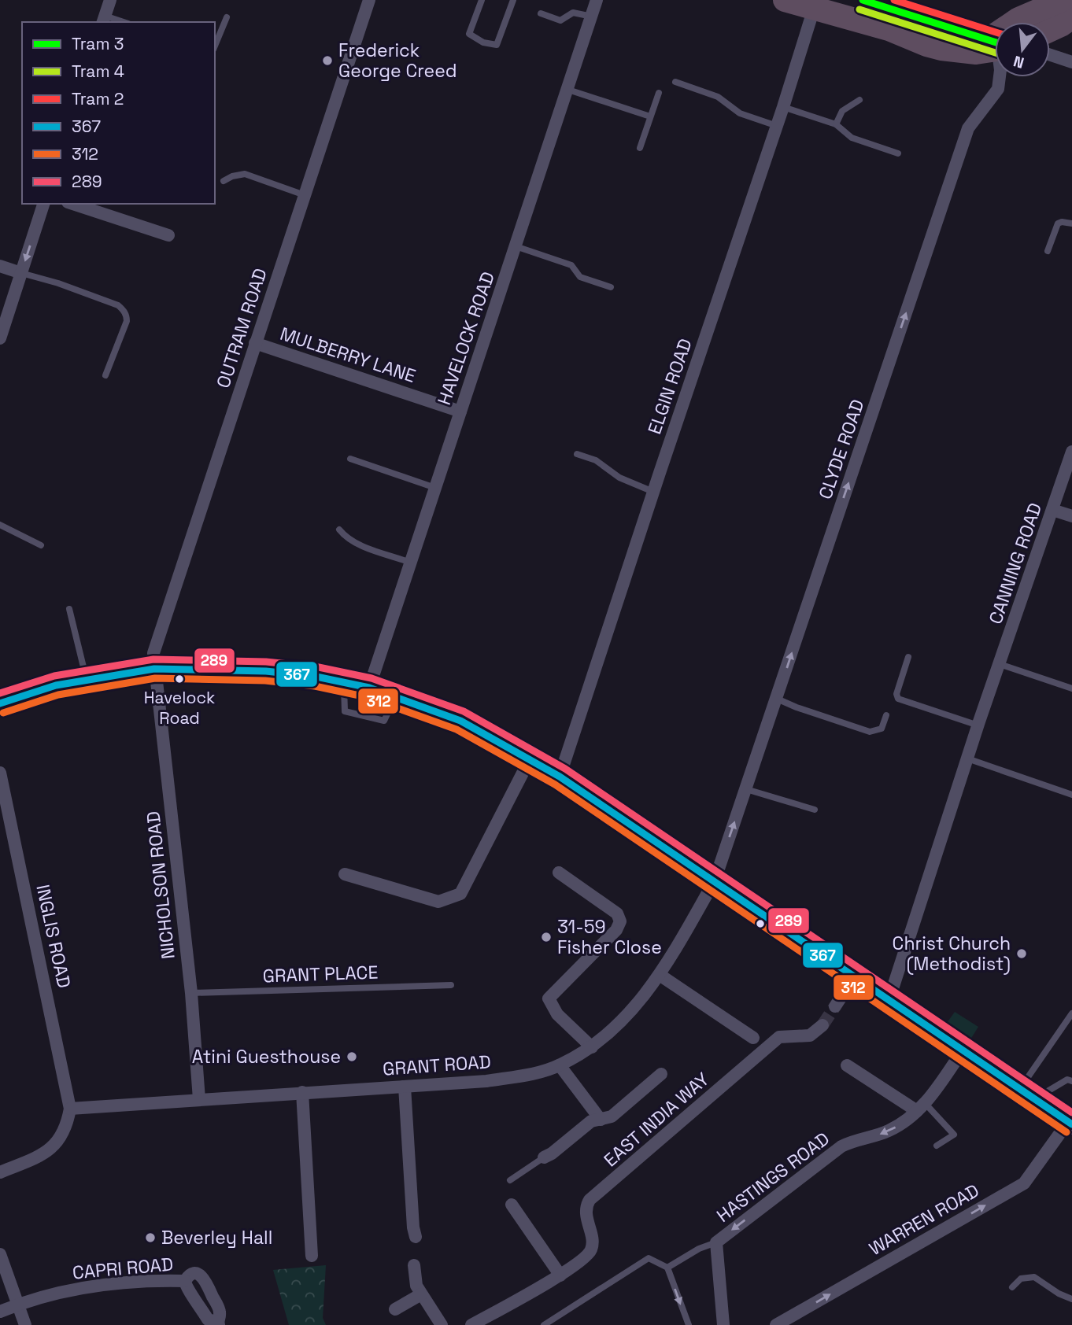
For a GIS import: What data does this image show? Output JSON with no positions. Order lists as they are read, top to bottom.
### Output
{
  "streets": {
    "street": [
      "OUTRAM ROAD",
      "HAVELOCK ROAD",
      "MULBERRY LANE",
      "ELGIN ROAD",
      "CLYDE ROAD",
      "CANNING ROAD",
      "NICHOLSON ROAD",
      "INGLIS ROAD",
      "GRANT ROAD",
      "EAST INDIA WAY",
      "HASTINGS ROAD",
      "WARREN ROAD",
      "CAPRI ROAD"
    ],
    "lane": ["GRANT PLACE"]
  },
  "crossings": [
    ["OUTRAM ROAD", "MULBERRY LANE"],
    ["OUTRAM ROAD", "NICHOLSON ROAD"],
    ["HAVELOCK ROAD", "MULBERRY LANE"],
    ["CLYDE ROAD", "GRANT ROAD"],
    ["NICHOLSON ROAD", "GRANT PLACE"],
    ["NICHOLSON ROAD", "GRANT ROAD"],
    ["INGLIS ROAD", "GRANT ROAD"]
  ],
  "one_way": ["CLYDE ROAD", "HASTINGS ROAD", "WARREN ROAD"],
  "places": [
    "Frederick George Creed",
    "Havelock Road",
    "31-59 Fisher Close",
    "Christ Church (Methodist)",
    "Atini Guesthouse",
    "Beverley Hall"
  ],
  "lines": [
    "tram line 3",
    "tram line 2",
    "tram line 4",
    "transit line 289",
    "transit line 367",
    "transit line 312"
  ],
  "legend": [
    "Tram 3",
    "Tram 4",
    "Tram 2",
    "367",
    "312",
    "289"
  ],
  "north": "bottom"
}
